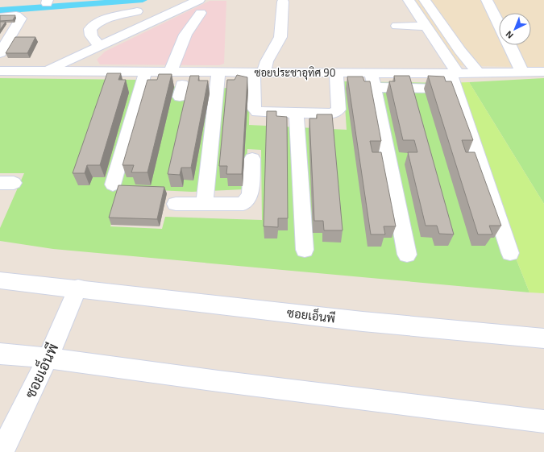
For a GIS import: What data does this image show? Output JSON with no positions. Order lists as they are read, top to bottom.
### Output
{
  "streets": {
    "street": ["ซอยประชาอุทิศ 90", "ซอยเอ็นพี"]
  },
  "north": "bottom left"
}
